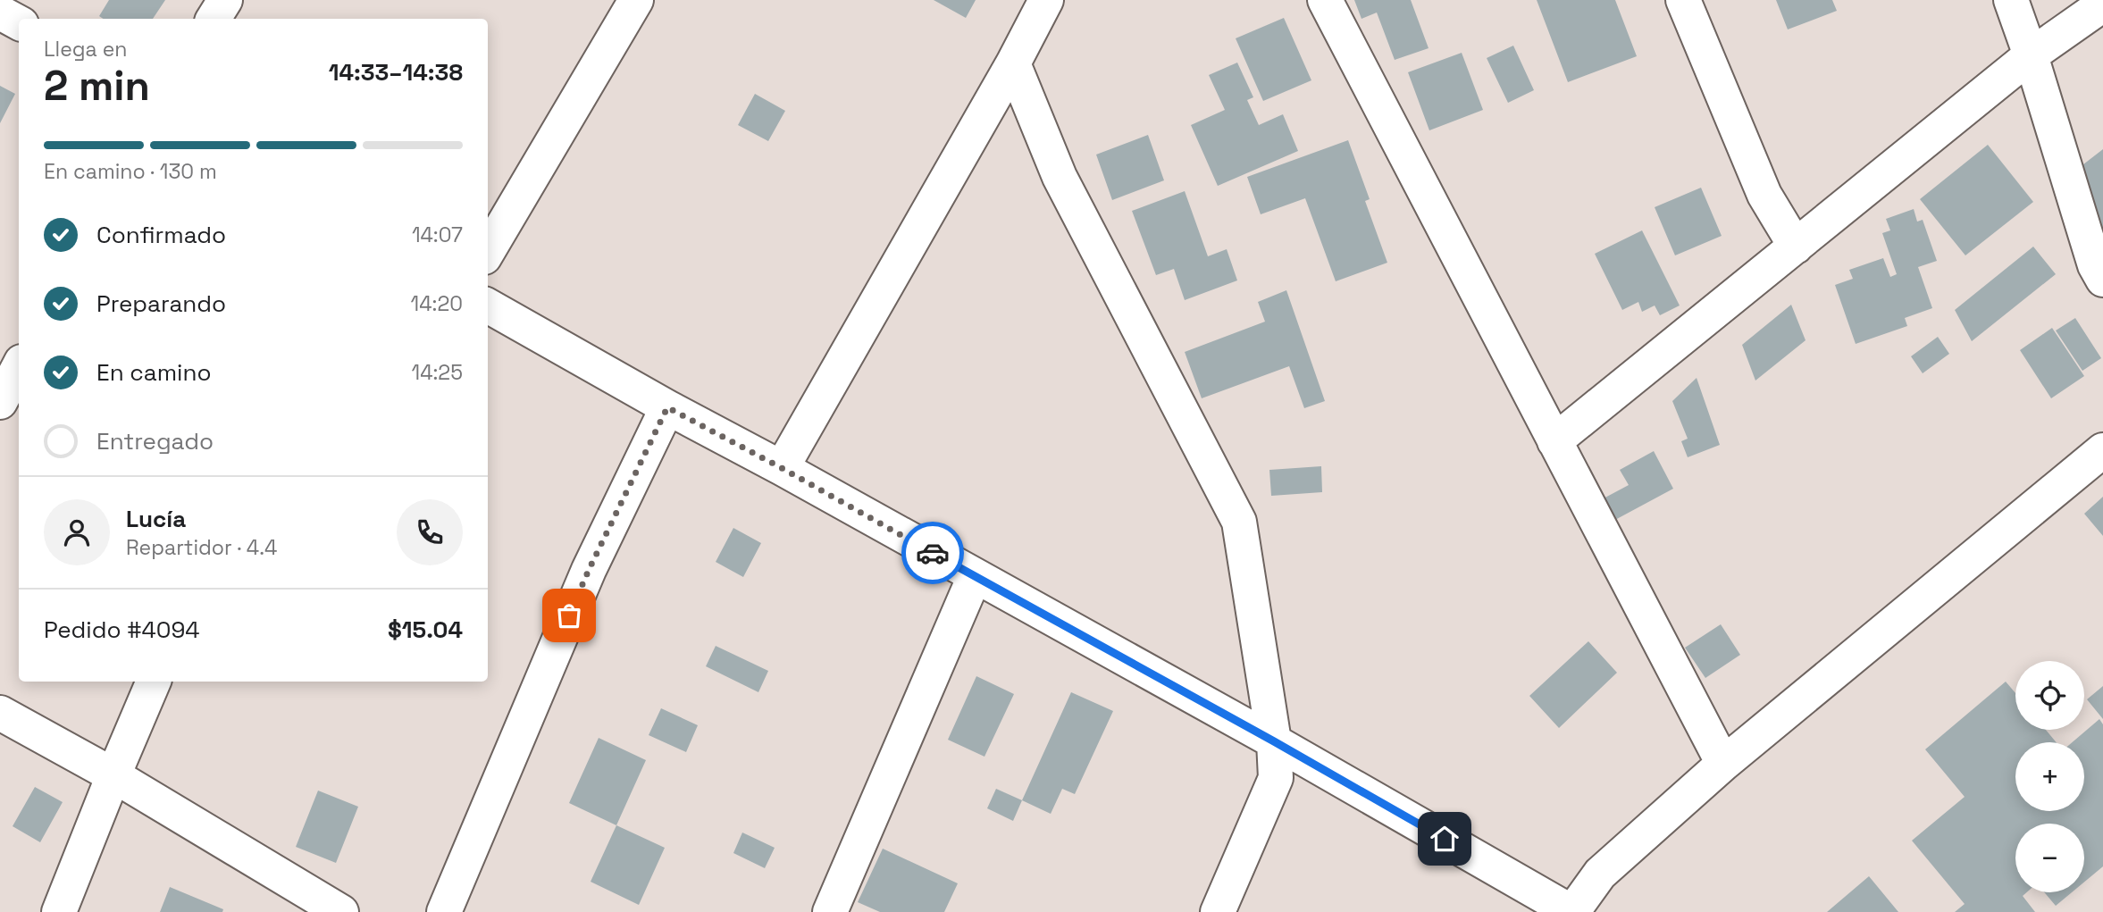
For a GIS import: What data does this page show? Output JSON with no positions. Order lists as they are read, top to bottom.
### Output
{
  "page": {
    "heading": ["2 min", "Llega en", "14:33–14:38"],
    "panel": [
      "Lucía",
      "Repartidor · 4.4",
      "Pedido #4094",
      "$15.04"
    ],
    "bar": "En camino · 130 m",
    "list": [
      ["Confirmado", "14:07"],
      ["Preparando", "14:20"],
      ["En camino", "14:25"],
      "Entregado"
    ],
    "map_buttons": ["+", "−"]
  }
}
